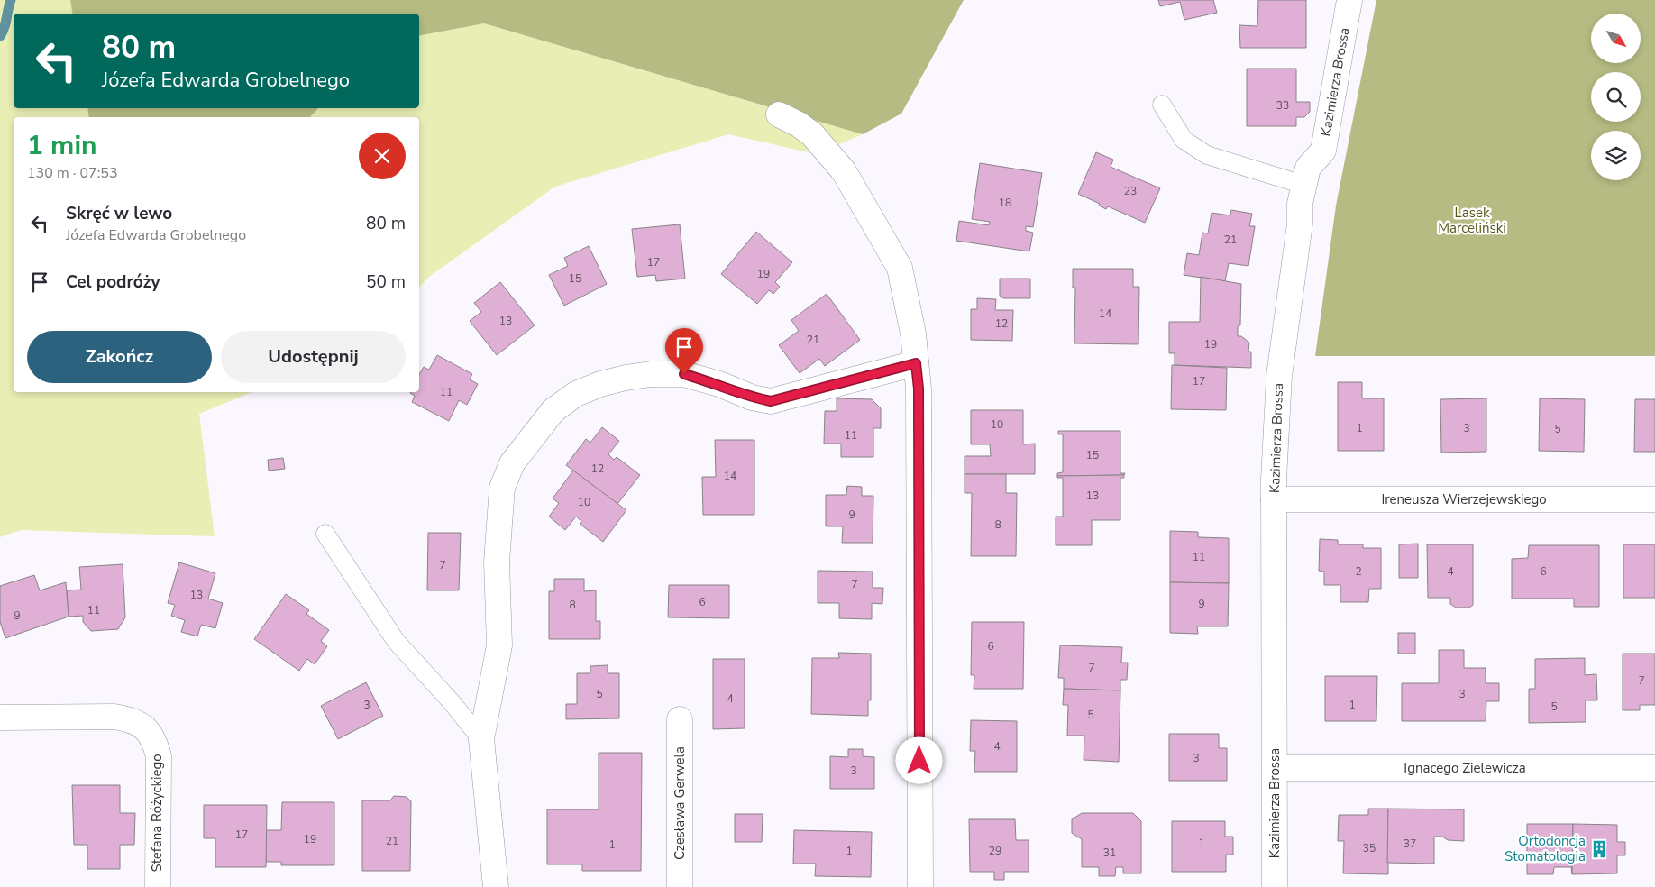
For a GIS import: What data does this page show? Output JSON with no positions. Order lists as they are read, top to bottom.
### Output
{
  "streets": {
    "street": [
      "Kazimierza Brossa",
      "Ireneusza Wierzejewskiego",
      "Ignacego Zielewicza",
      "Czesława Gerwela",
      "Stefana Różyckiego"
    ]
  },
  "crossings": [
    ["Kazimierza Brossa", "Ireneusza Wierzejewskiego"],
    ["Kazimierza Brossa", "Ignacego Zielewicza"]
  ],
  "parks": ["Lasek Marceliński"],
  "places": {
    "building": ["Ortodoncja Stomatologia"]
  },
  "house_numbers": [
    "33",
    "23",
    "18",
    "21",
    "17",
    "19",
    "15",
    "14",
    "13",
    "12",
    "21",
    "19",
    "17",
    "11",
    "10",
    "1",
    "3",
    "5",
    "11",
    "15",
    "12",
    "14",
    "13",
    "10",
    "9",
    "8",
    "11",
    "7",
    "2",
    "4",
    "6",
    "7",
    "13",
    "6",
    "9",
    "8",
    "11",
    "9",
    "6",
    "7",
    "7",
    "5",
    "3",
    "4",
    "3",
    "1",
    "5",
    "5",
    "4",
    "3",
    "3",
    "17",
    "19",
    "21",
    "1",
    "37",
    "1",
    "35",
    "1",
    "29",
    "31"
  ],
  "north": "bottom right",
  "page": {
    "turn": ["80 m", "Józefa Edwarda Grobelnego"],
    "heading": ["1 min", "130 m · 07:53"],
    "list": [
      {
        "name": "Skręć w lewo",
        "note": "Józefa Edwarda Grobelnego",
        "value": "80 m"
      },
      {
        "name": "Cel podróży",
        "value": "50 m"
      }
    ],
    "buttons": ["Zakończ", "Udostępnij"]
  }
}
